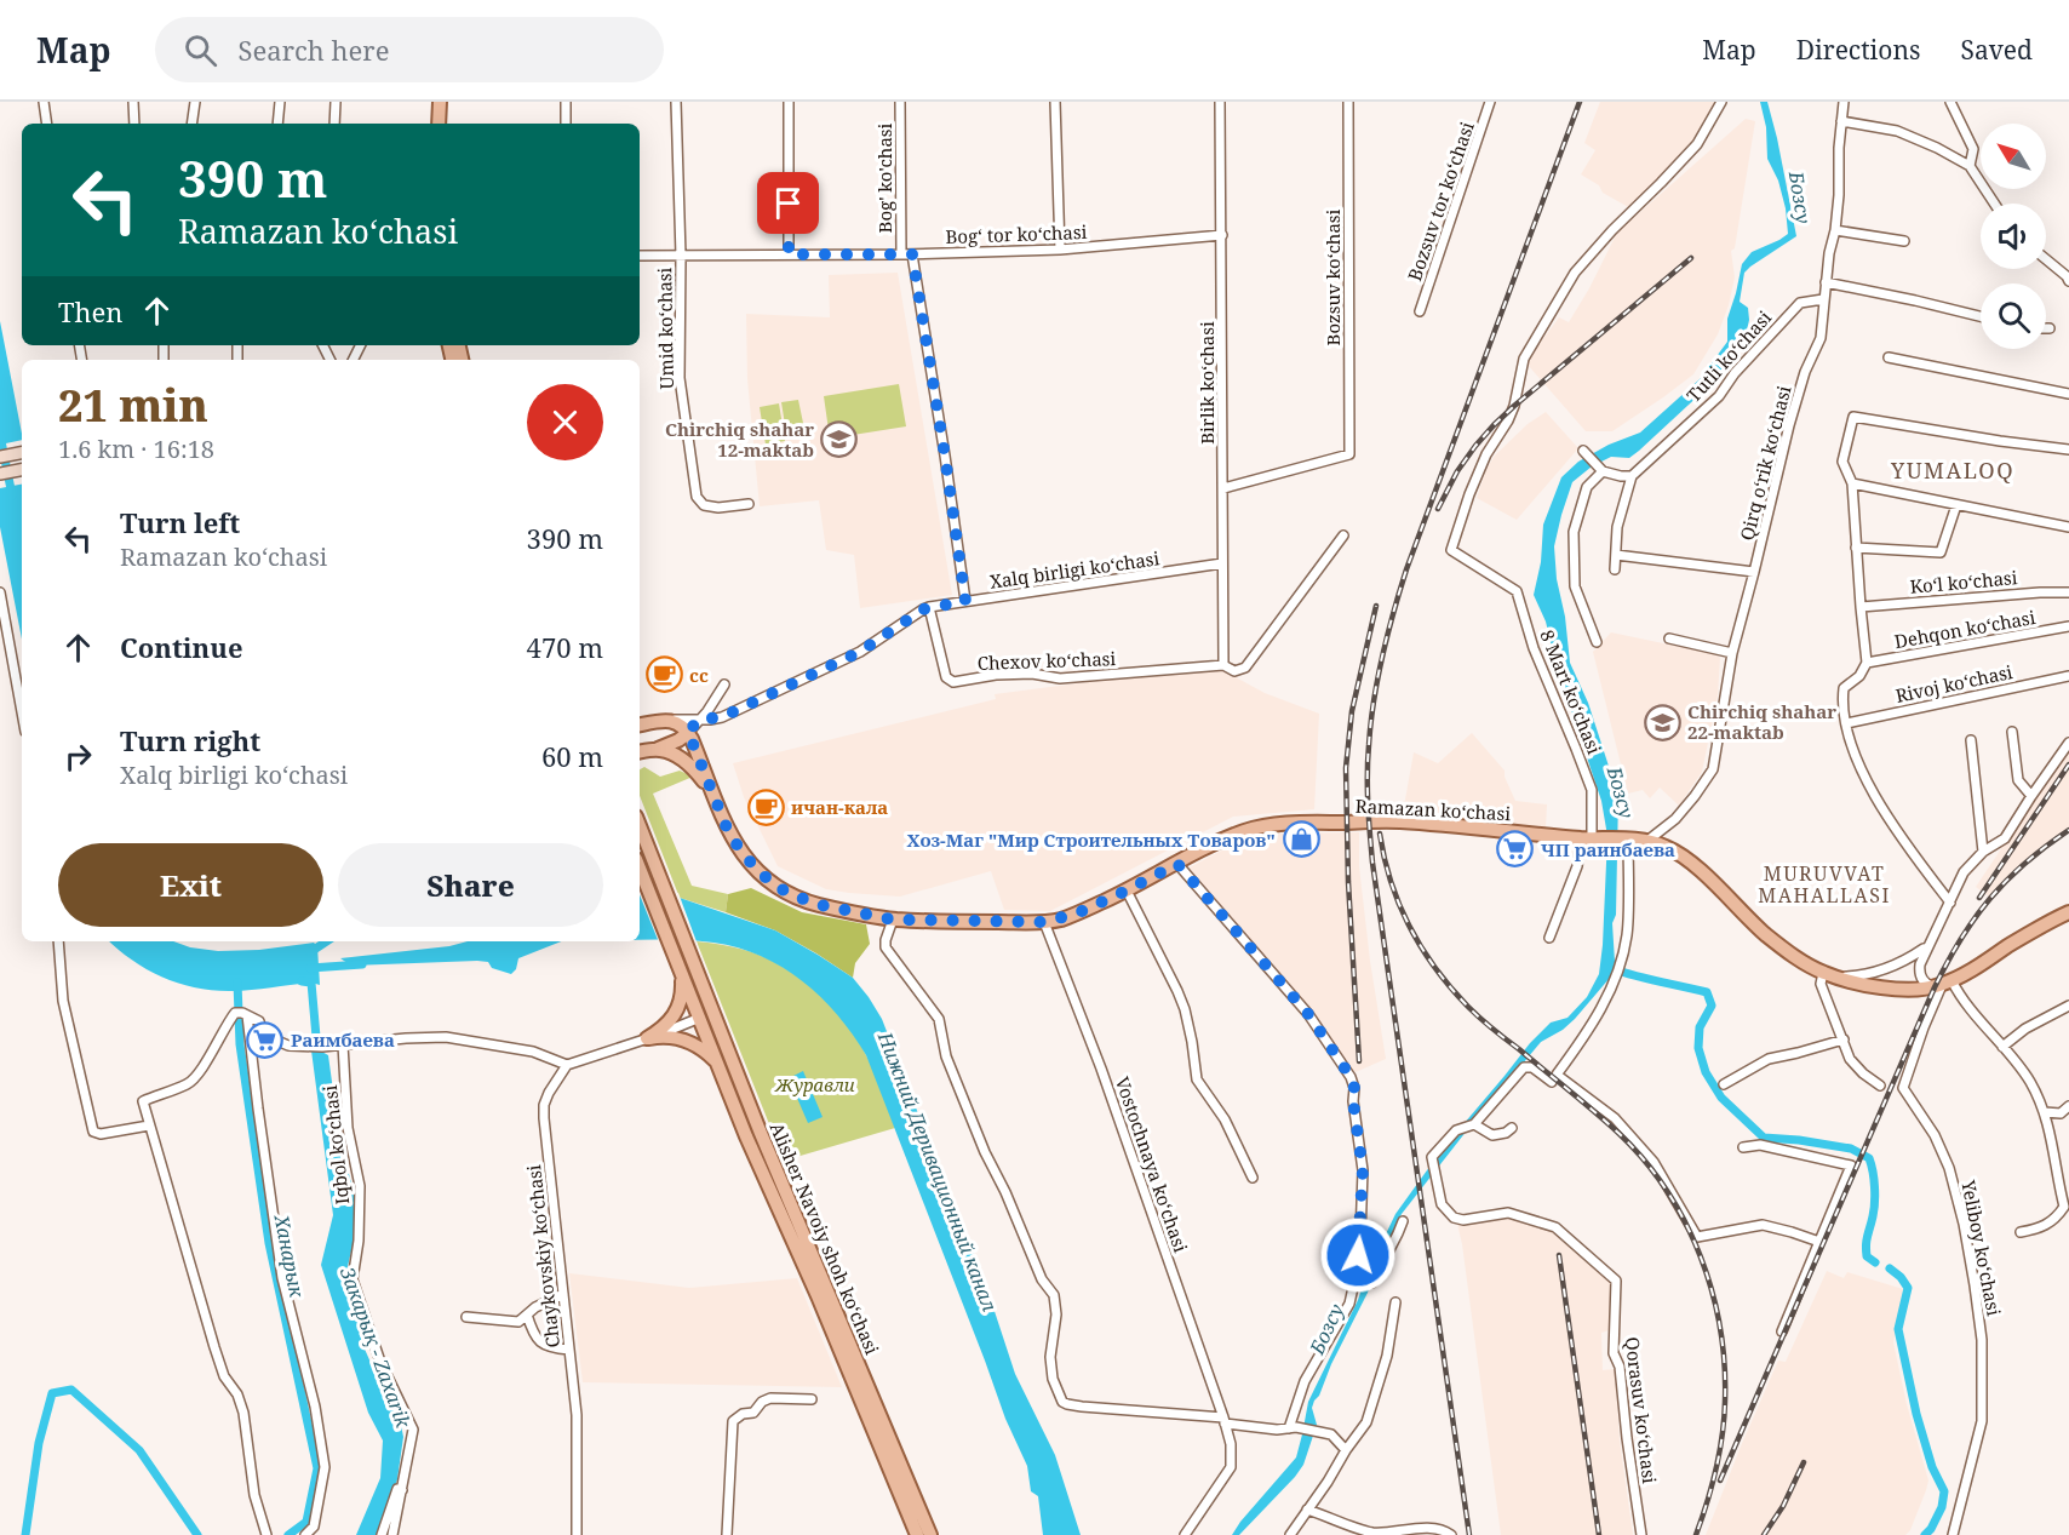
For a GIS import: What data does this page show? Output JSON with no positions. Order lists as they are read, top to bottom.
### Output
{
  "streets": {
    "main road": ["Ramazan ko‘chasi", "Alisher Navoiy shoh koʻchasi"],
    "street": [
      "Bog' ko'chasi",
      "Bozsuv tor ko‘chasi",
      "Bog‘ tor ko‘chasi",
      "Bozsuv ko‘chasi",
      "Umid ko‘chasi",
      "Tutli ko‘chasi",
      "Birlik ko‘chasi",
      "Qirq o‘rik ko‘chasi",
      "Xalq birligi ko‘chasi",
      "Ko‘l ko‘chasi",
      "Dehqon ko‘chasi",
      "Chexov ko‘chasi",
      "Rivoj ko‘chasi",
      "8 Mart ko‘chasi",
      "Iqbol koʻchasi",
      "Vostochnaya ko‘chasi",
      "Yeliboy ko‘chasi",
      "Chaykovskiy ko‘chasi",
      "Qorasuv ko‘chasi"
    ]
  },
  "crossings": [
    ["Bog' ko'chasi", "Bog‘ tor ko‘chasi"],
    ["Bog' ko'chasi", "Xalq birligi ko‘chasi"],
    ["Bog‘ tor ko‘chasi", "Umid ko‘chasi"],
    ["Bog‘ tor ko‘chasi", "Birlik ko‘chasi"],
    ["Bozsuv ko‘chasi", "Birlik ko‘chasi"],
    ["Tutli ko‘chasi", "Qirq o‘rik ko‘chasi"],
    ["Birlik ko‘chasi", "Xalq birligi ko‘chasi"],
    ["Birlik ko‘chasi", "Chexov ko‘chasi"],
    ["Qirq o‘rik ko‘chasi", "Ramazan ko‘chasi"],
    ["Xalq birligi ko‘chasi", "Chexov ko‘chasi"],
    ["8 Mart ko‘chasi", "Ramazan ko‘chasi"],
    ["Ramazan ko‘chasi", "Vostochnaya ko‘chasi"],
    ["Ramazan ko‘chasi", "Yeliboy ko‘chasi"]
  ],
  "districts": ["YUMALOQ", "MURUVVAT MAHALLASI"],
  "water": [
    "Бозсу",
    "Нижний Деривационный канал",
    "Ханарык",
    "Закарық - Zaxarik"
  ],
  "parks": ["Журавли"],
  "places": {
    "school or university": ["Chirchiq shahar 12-maktab", "Chirchiq shahar 22-maktab"],
    "cafe": ["cc", "ичан-кала"],
    "shop": ["Хоз-Маг \"Мир Строительных Товаров\""],
    "supermarket": ["ЧП раинбаева", "Раимбаева"]
  },
  "north": "top left",
  "page": {
    "header": "Map",
    "search": "Search here",
    "nav": ["Map", "Directions", "Saved"],
    "turn": ["390 m", "Ramazan ko‘chasi"],
    "then": "Then",
    "heading": ["21 min", "1.6 km · 16:18"],
    "list": [
      {
        "name": "Turn left",
        "note": "Ramazan ko‘chasi",
        "value": "390 m"
      },
      {
        "name": "Continue",
        "value": "470 m"
      },
      {
        "name": "Turn right",
        "note": "Xalq birligi ko‘chasi",
        "value": "60 m"
      }
    ],
    "buttons": ["Exit", "Share"]
  }
}
